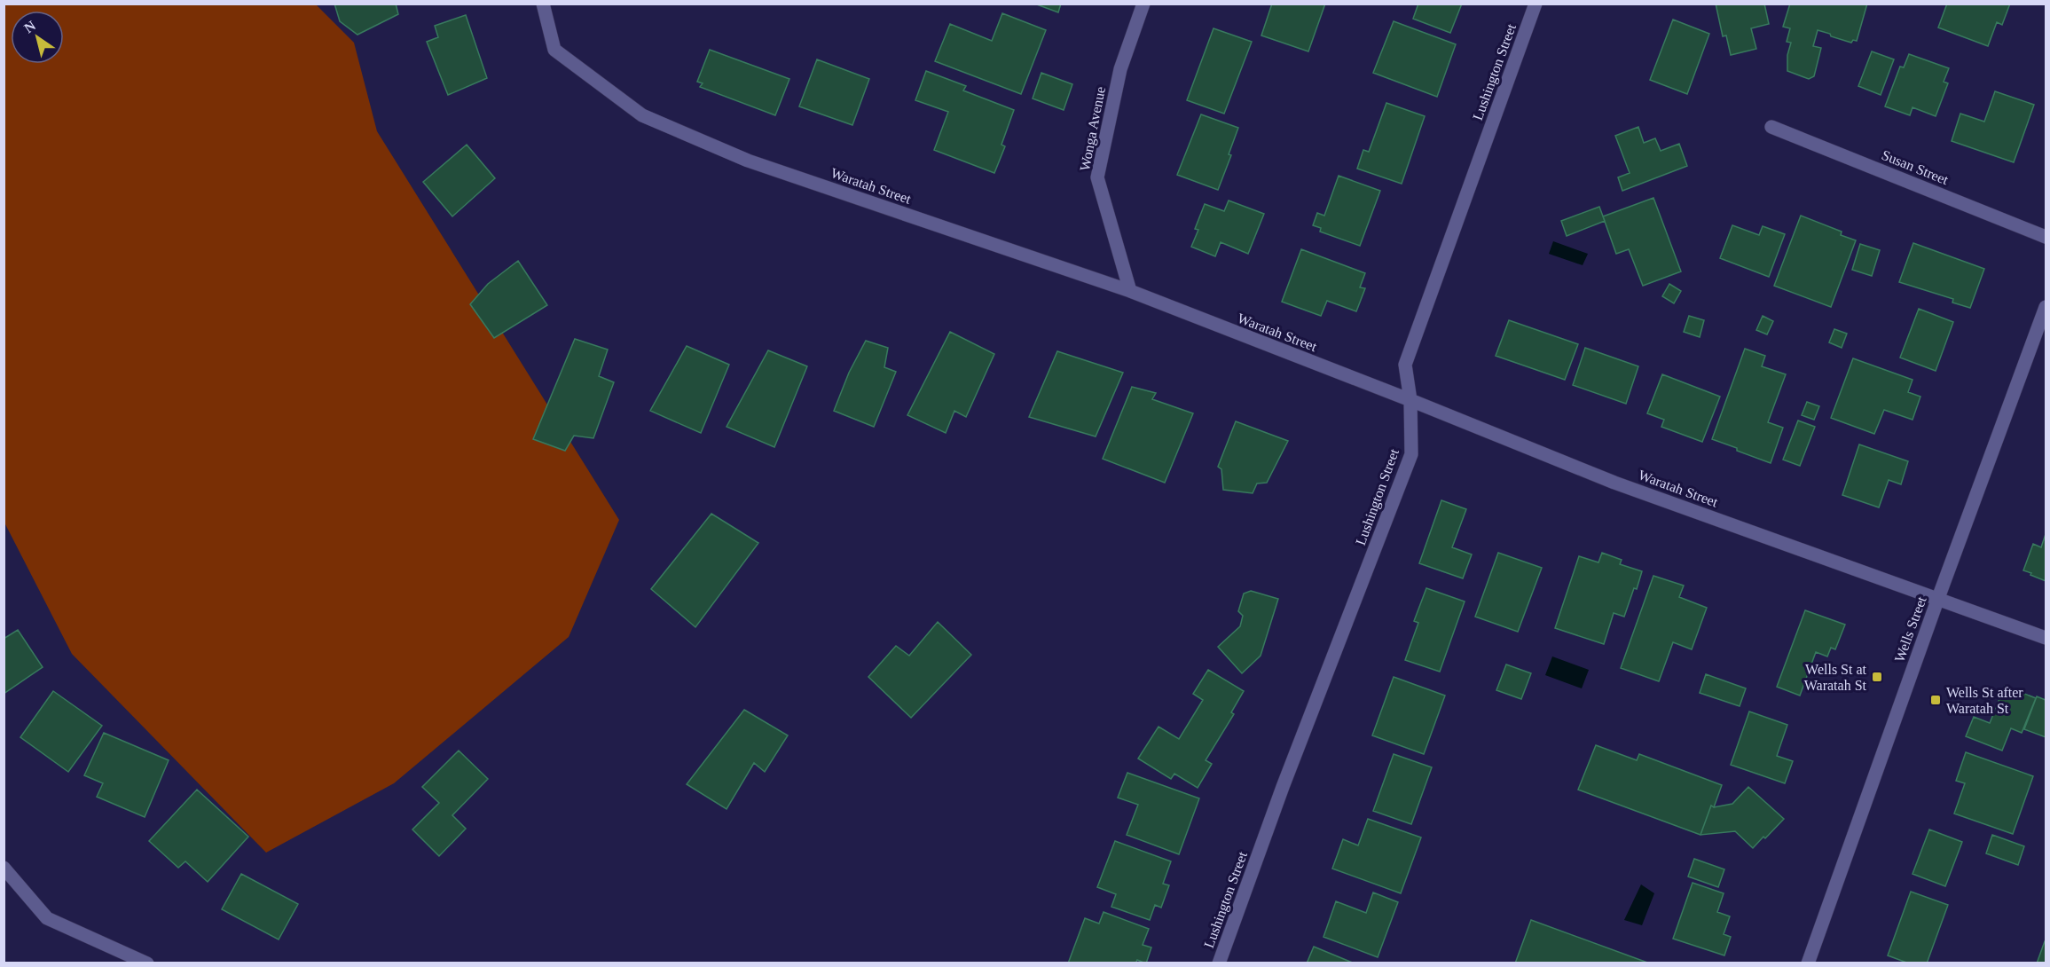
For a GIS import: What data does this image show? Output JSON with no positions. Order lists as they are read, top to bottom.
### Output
{
  "streets": {
    "street": [
      "Lushington Street",
      "Wonga Avenue",
      "Susan Street",
      "Waratah Street",
      "Wells Street"
    ]
  },
  "crossings": [
    ["Lushington Street", "Waratah Street"],
    ["Wonga Avenue", "Waratah Street"],
    ["Waratah Street", "Wells Street"]
  ],
  "places": {
    "transit": ["Wells St at Waratah St", "Wells St after Waratah St"]
  },
  "north": "top left"
}
